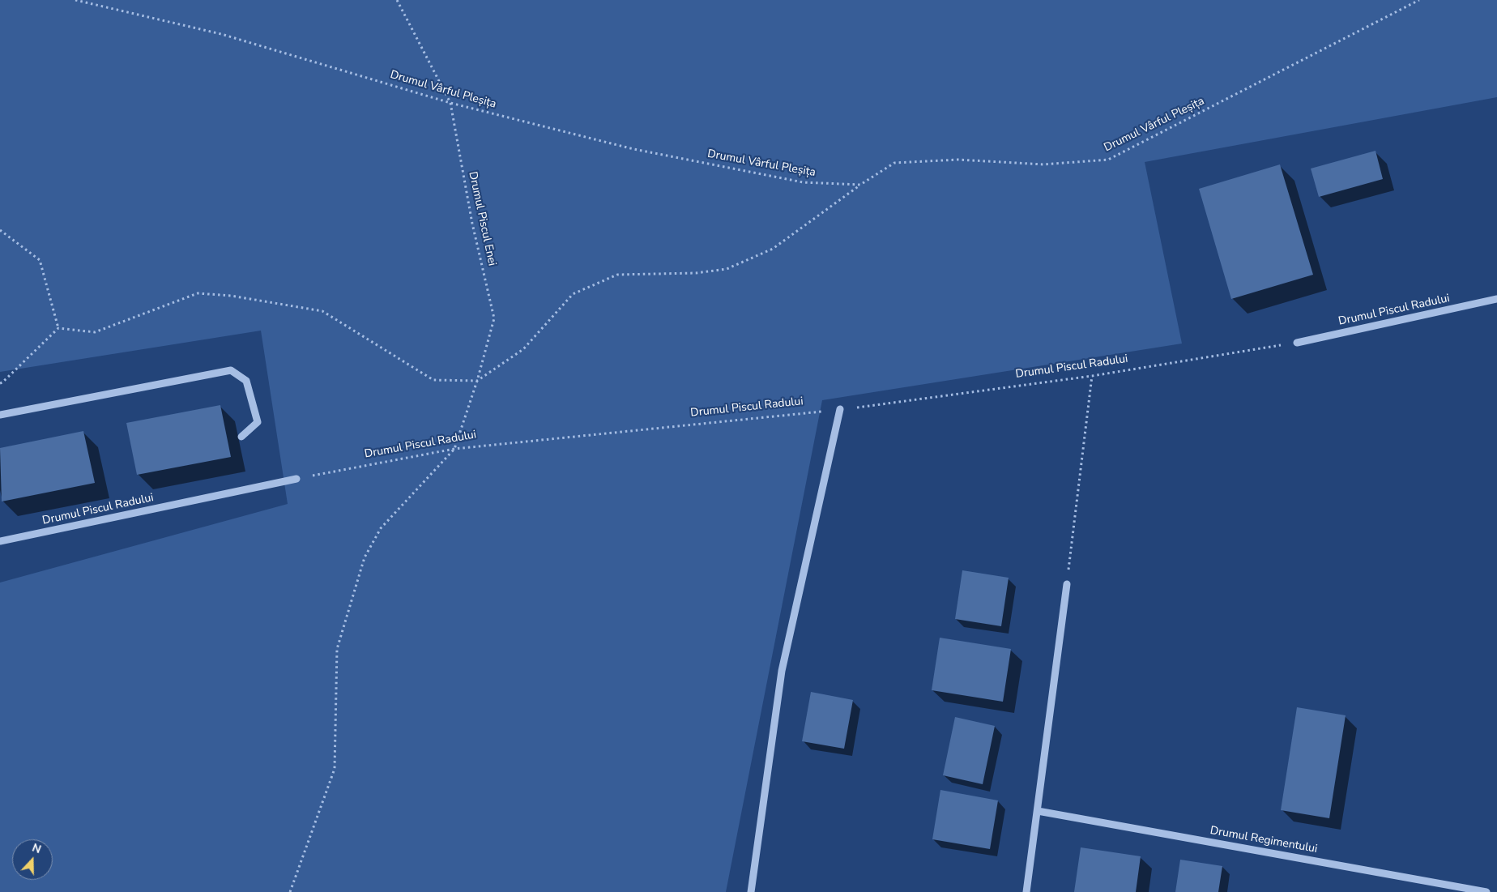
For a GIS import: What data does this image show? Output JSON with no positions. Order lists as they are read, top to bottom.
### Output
{
  "streets": {
    "street": ["Drumul Piscul Radului", "Drumul Regimentului"],
    "path": ["Drumul Vârful Pleșița", "Drumul Piscul Enei"]
  },
  "crossings": [
    ["Drumul Vârful Pleșița", "Drumul Piscul Enei"],
    ["Drumul Piscul Enei", "Drumul Piscul Radului"]
  ],
  "north": "top"
}
